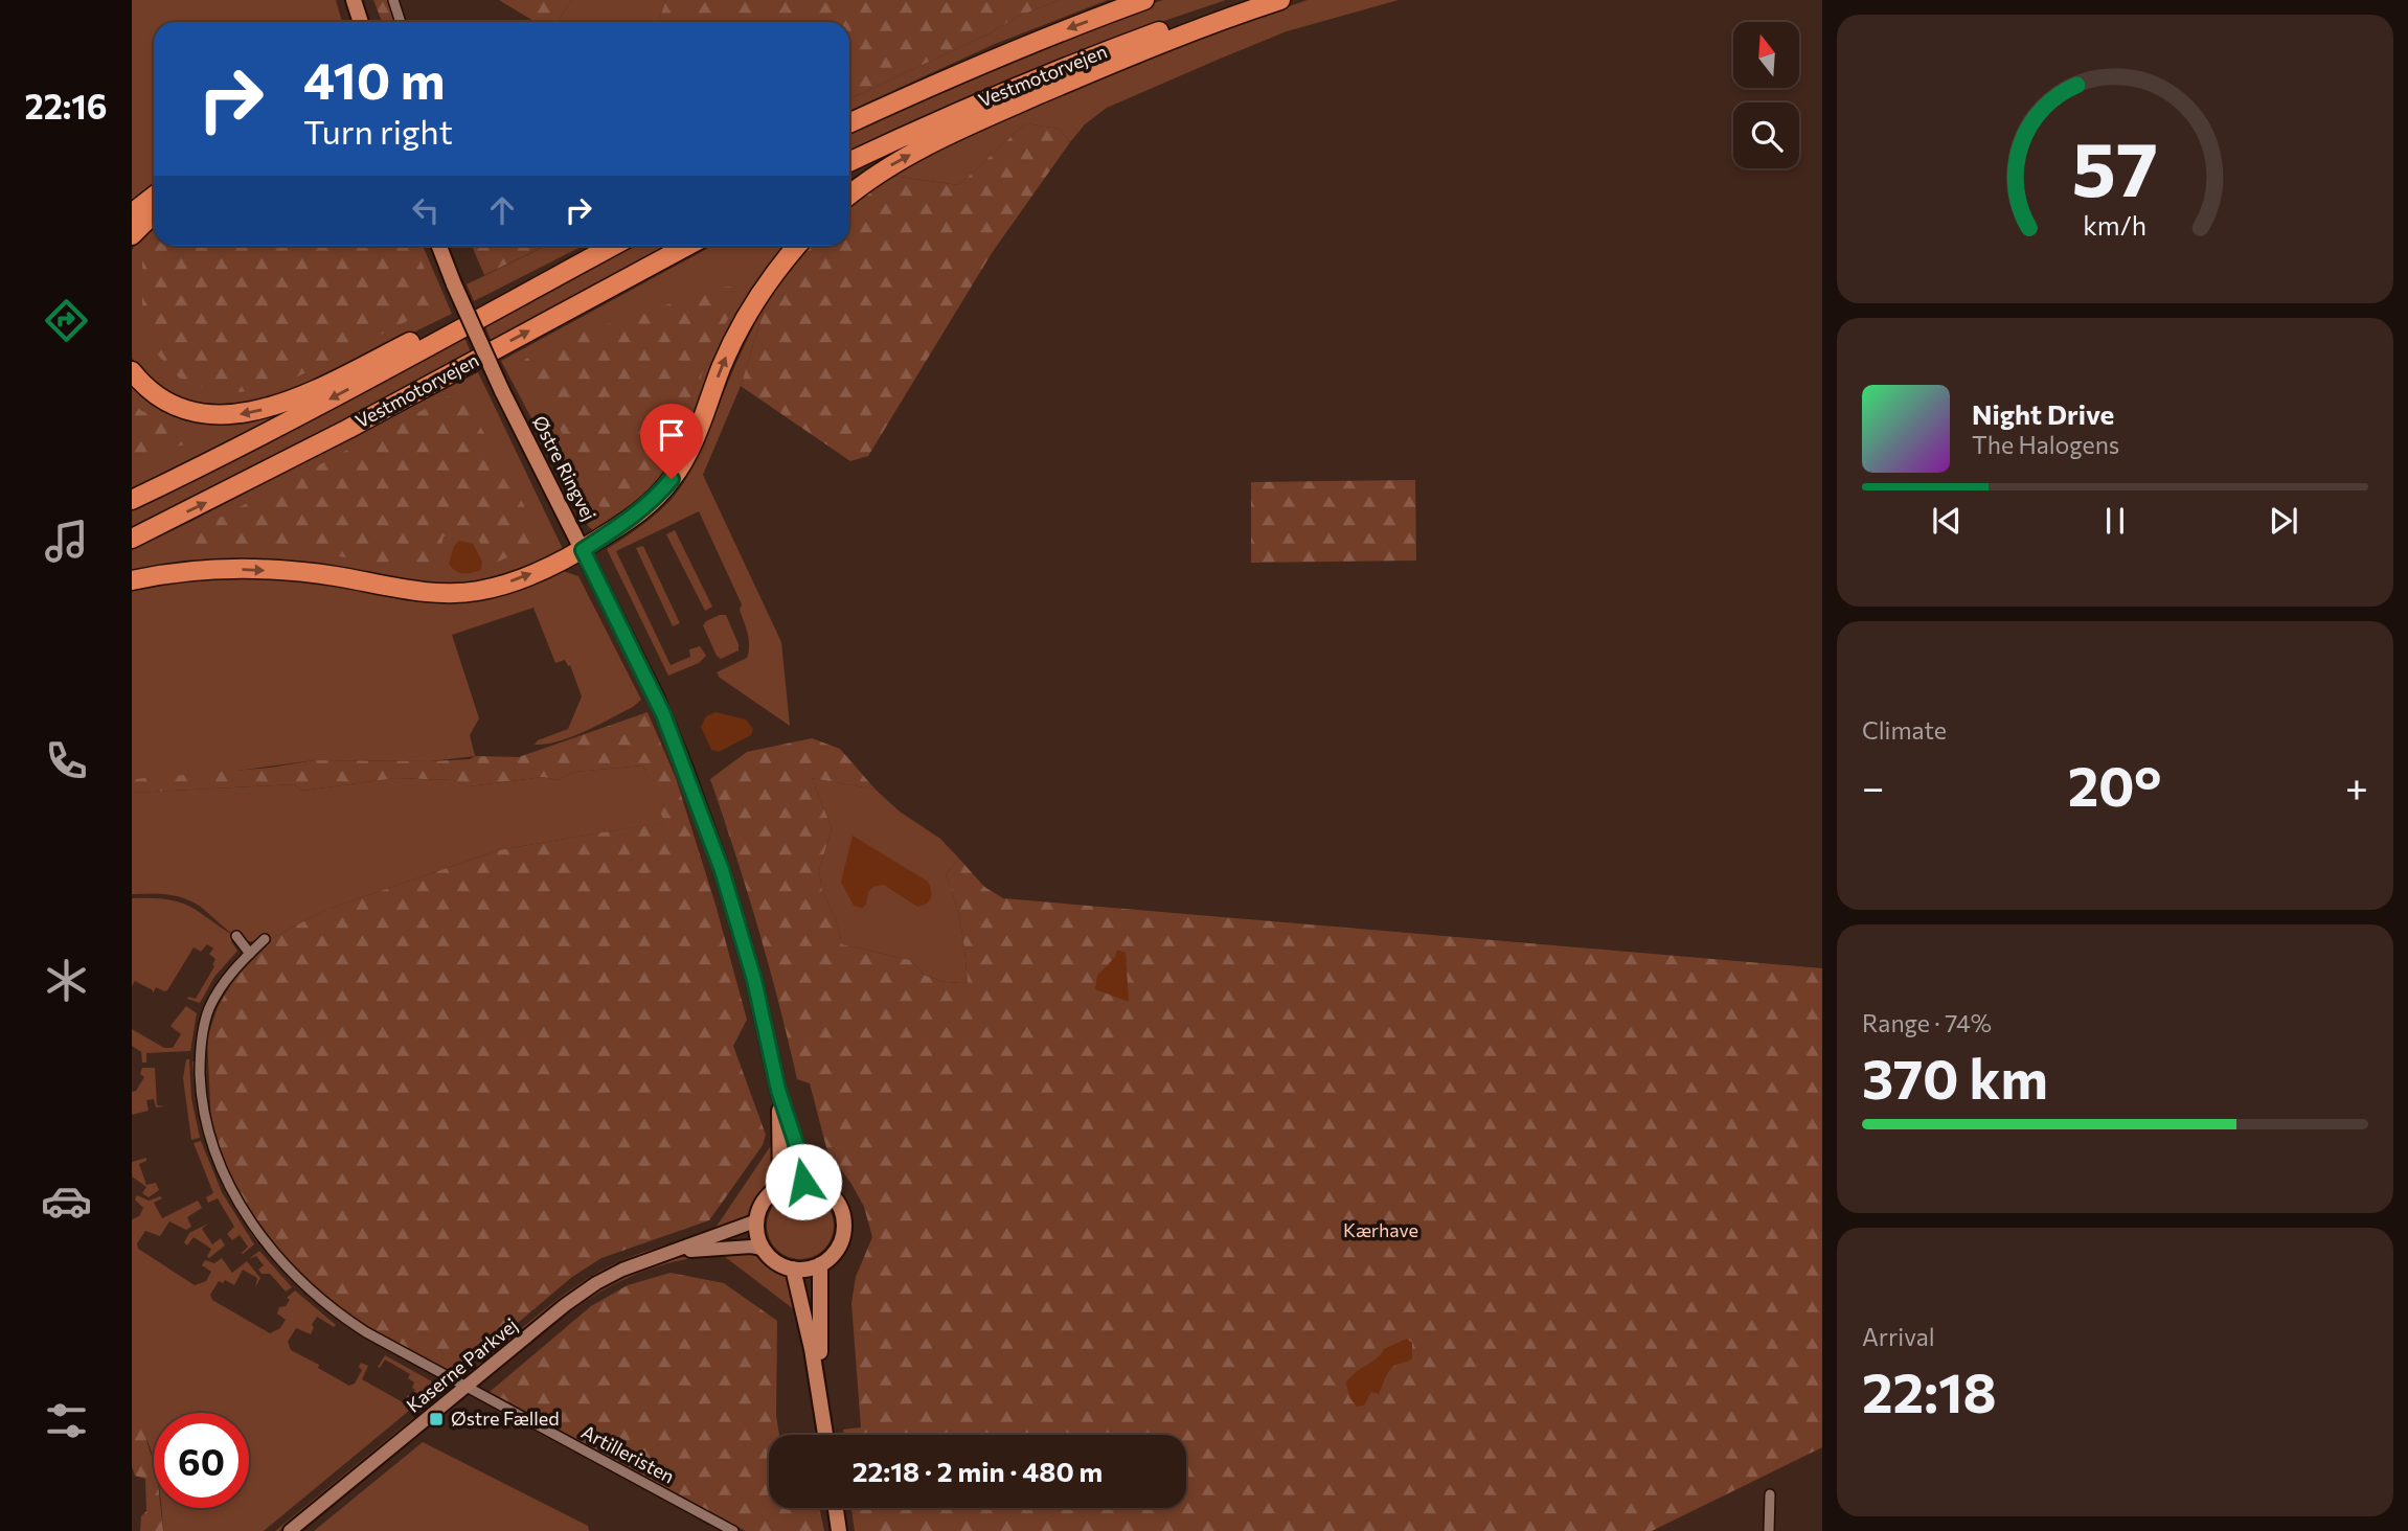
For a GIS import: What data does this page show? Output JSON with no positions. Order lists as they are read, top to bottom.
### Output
{
  "streets": {
    "highway": ["Vestmotorvejen"],
    "main road": ["Østre Ringvej"],
    "street": ["Kaserne Parkvej", "Artilleristen"]
  },
  "crossings": [
    ["Østre Ringvej", "Kaserne Parkvej"],
    ["Kaserne Parkvej", "Artilleristen"]
  ],
  "parks": ["Kærhave"],
  "places": {
    "transit": ["Østre Fælled"]
  },
  "north": "top",
  "page": {
    "tabs": "22:16",
    "turn": ["410 m", "Turn right"],
    "song": ["Night Drive", "The Halogens"],
    "tile": [
      "Climate",
      ["Range · 74%", "370 km"],
      ["Arrival", "22:18"]
    ],
    "heat": ["−", "20°", "+"],
    "limit": "60",
    "trip": "22:18 · 2 min · 480 m",
    "gauge": ["57", "km/h"]
  }
}
